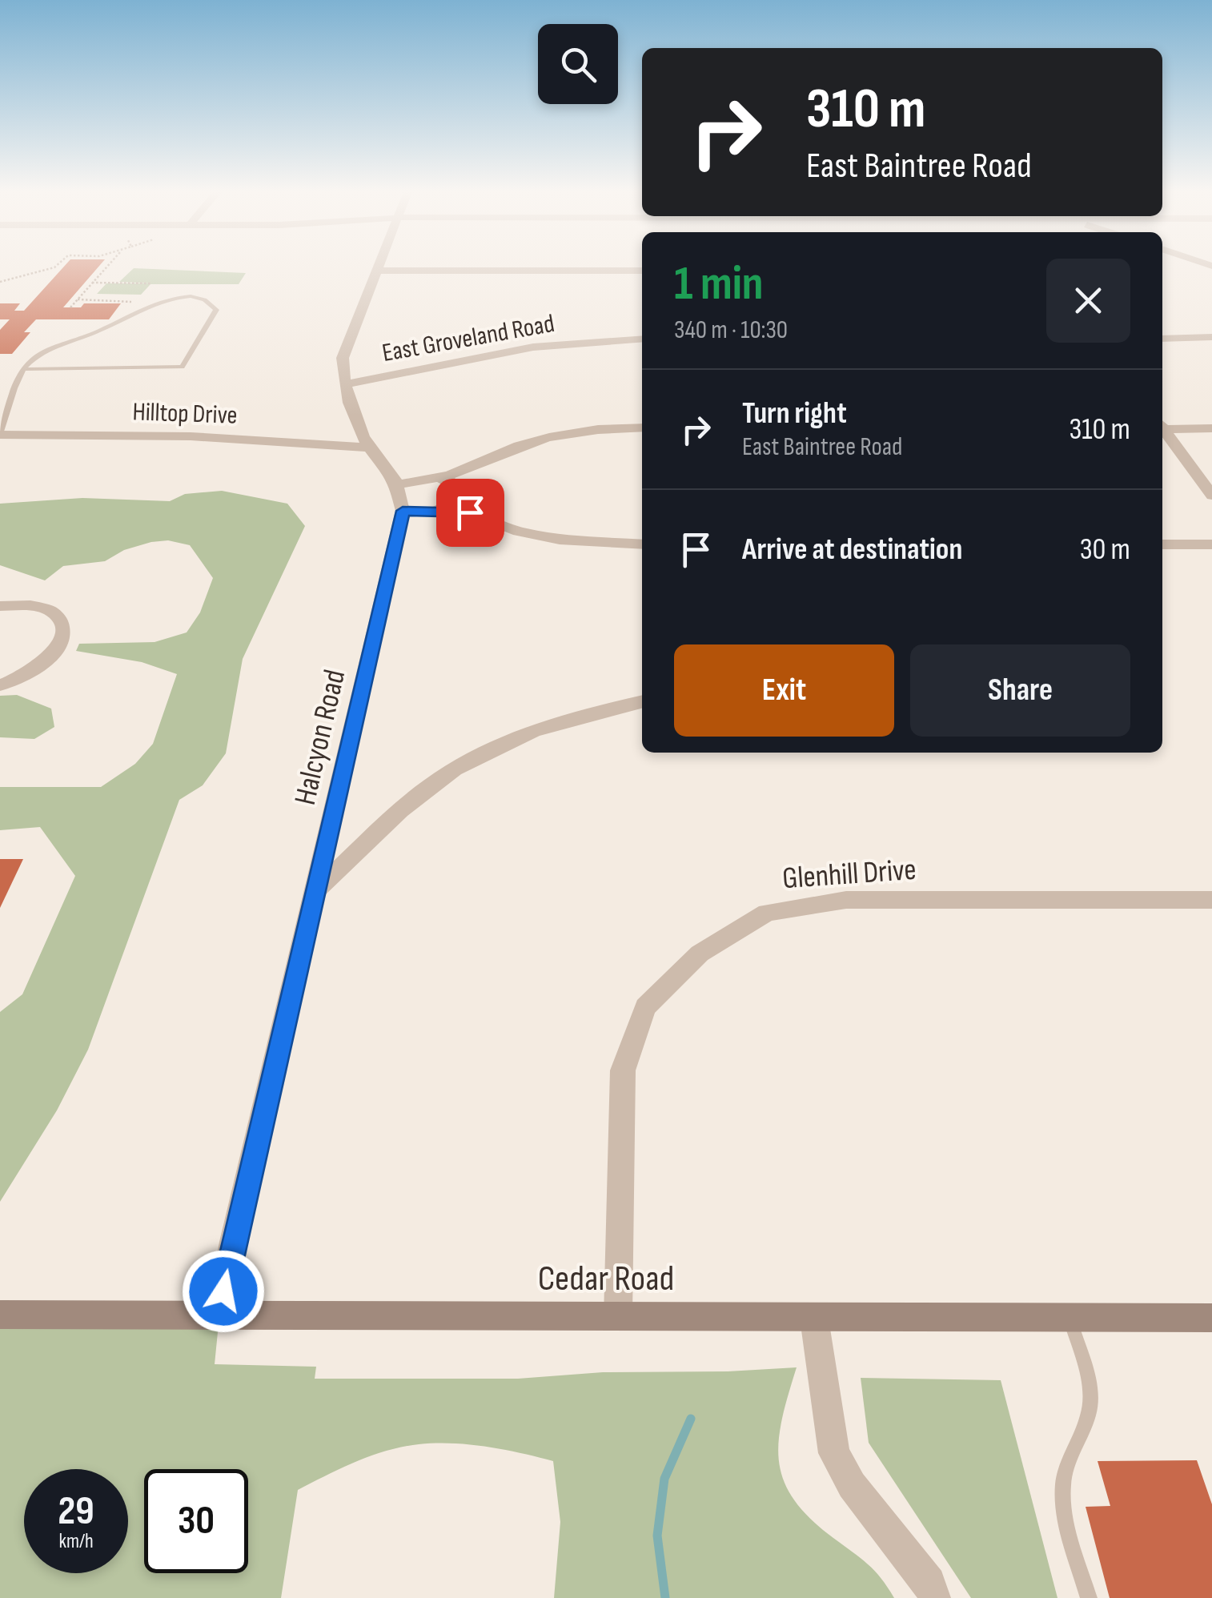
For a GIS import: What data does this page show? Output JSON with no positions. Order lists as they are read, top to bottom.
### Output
{
  "streets": {
    "main road": ["Cedar Road"],
    "street": [
      "East Groveland Road",
      "Hilltop Drive",
      "Halcyon Road",
      "Glenhill Drive"
    ]
  },
  "crossings": [
    ["East Groveland Road", "Halcyon Road"],
    ["Hilltop Drive", "Halcyon Road"],
    ["Halcyon Road", "Cedar Road"],
    ["Glenhill Drive", "Cedar Road"]
  ],
  "page": {
    "turn": ["310 m", "East Baintree Road"],
    "heading": ["1 min", "340 m · 10:30"],
    "list": [
      {
        "name": "Turn right",
        "note": "East Baintree Road",
        "value": "310 m"
      },
      {
        "name": "Arrive at destination",
        "value": "30 m"
      }
    ],
    "buttons": ["Exit", "Share"],
    "speed": "29 km/h",
    "limit": "30"
  }
}
